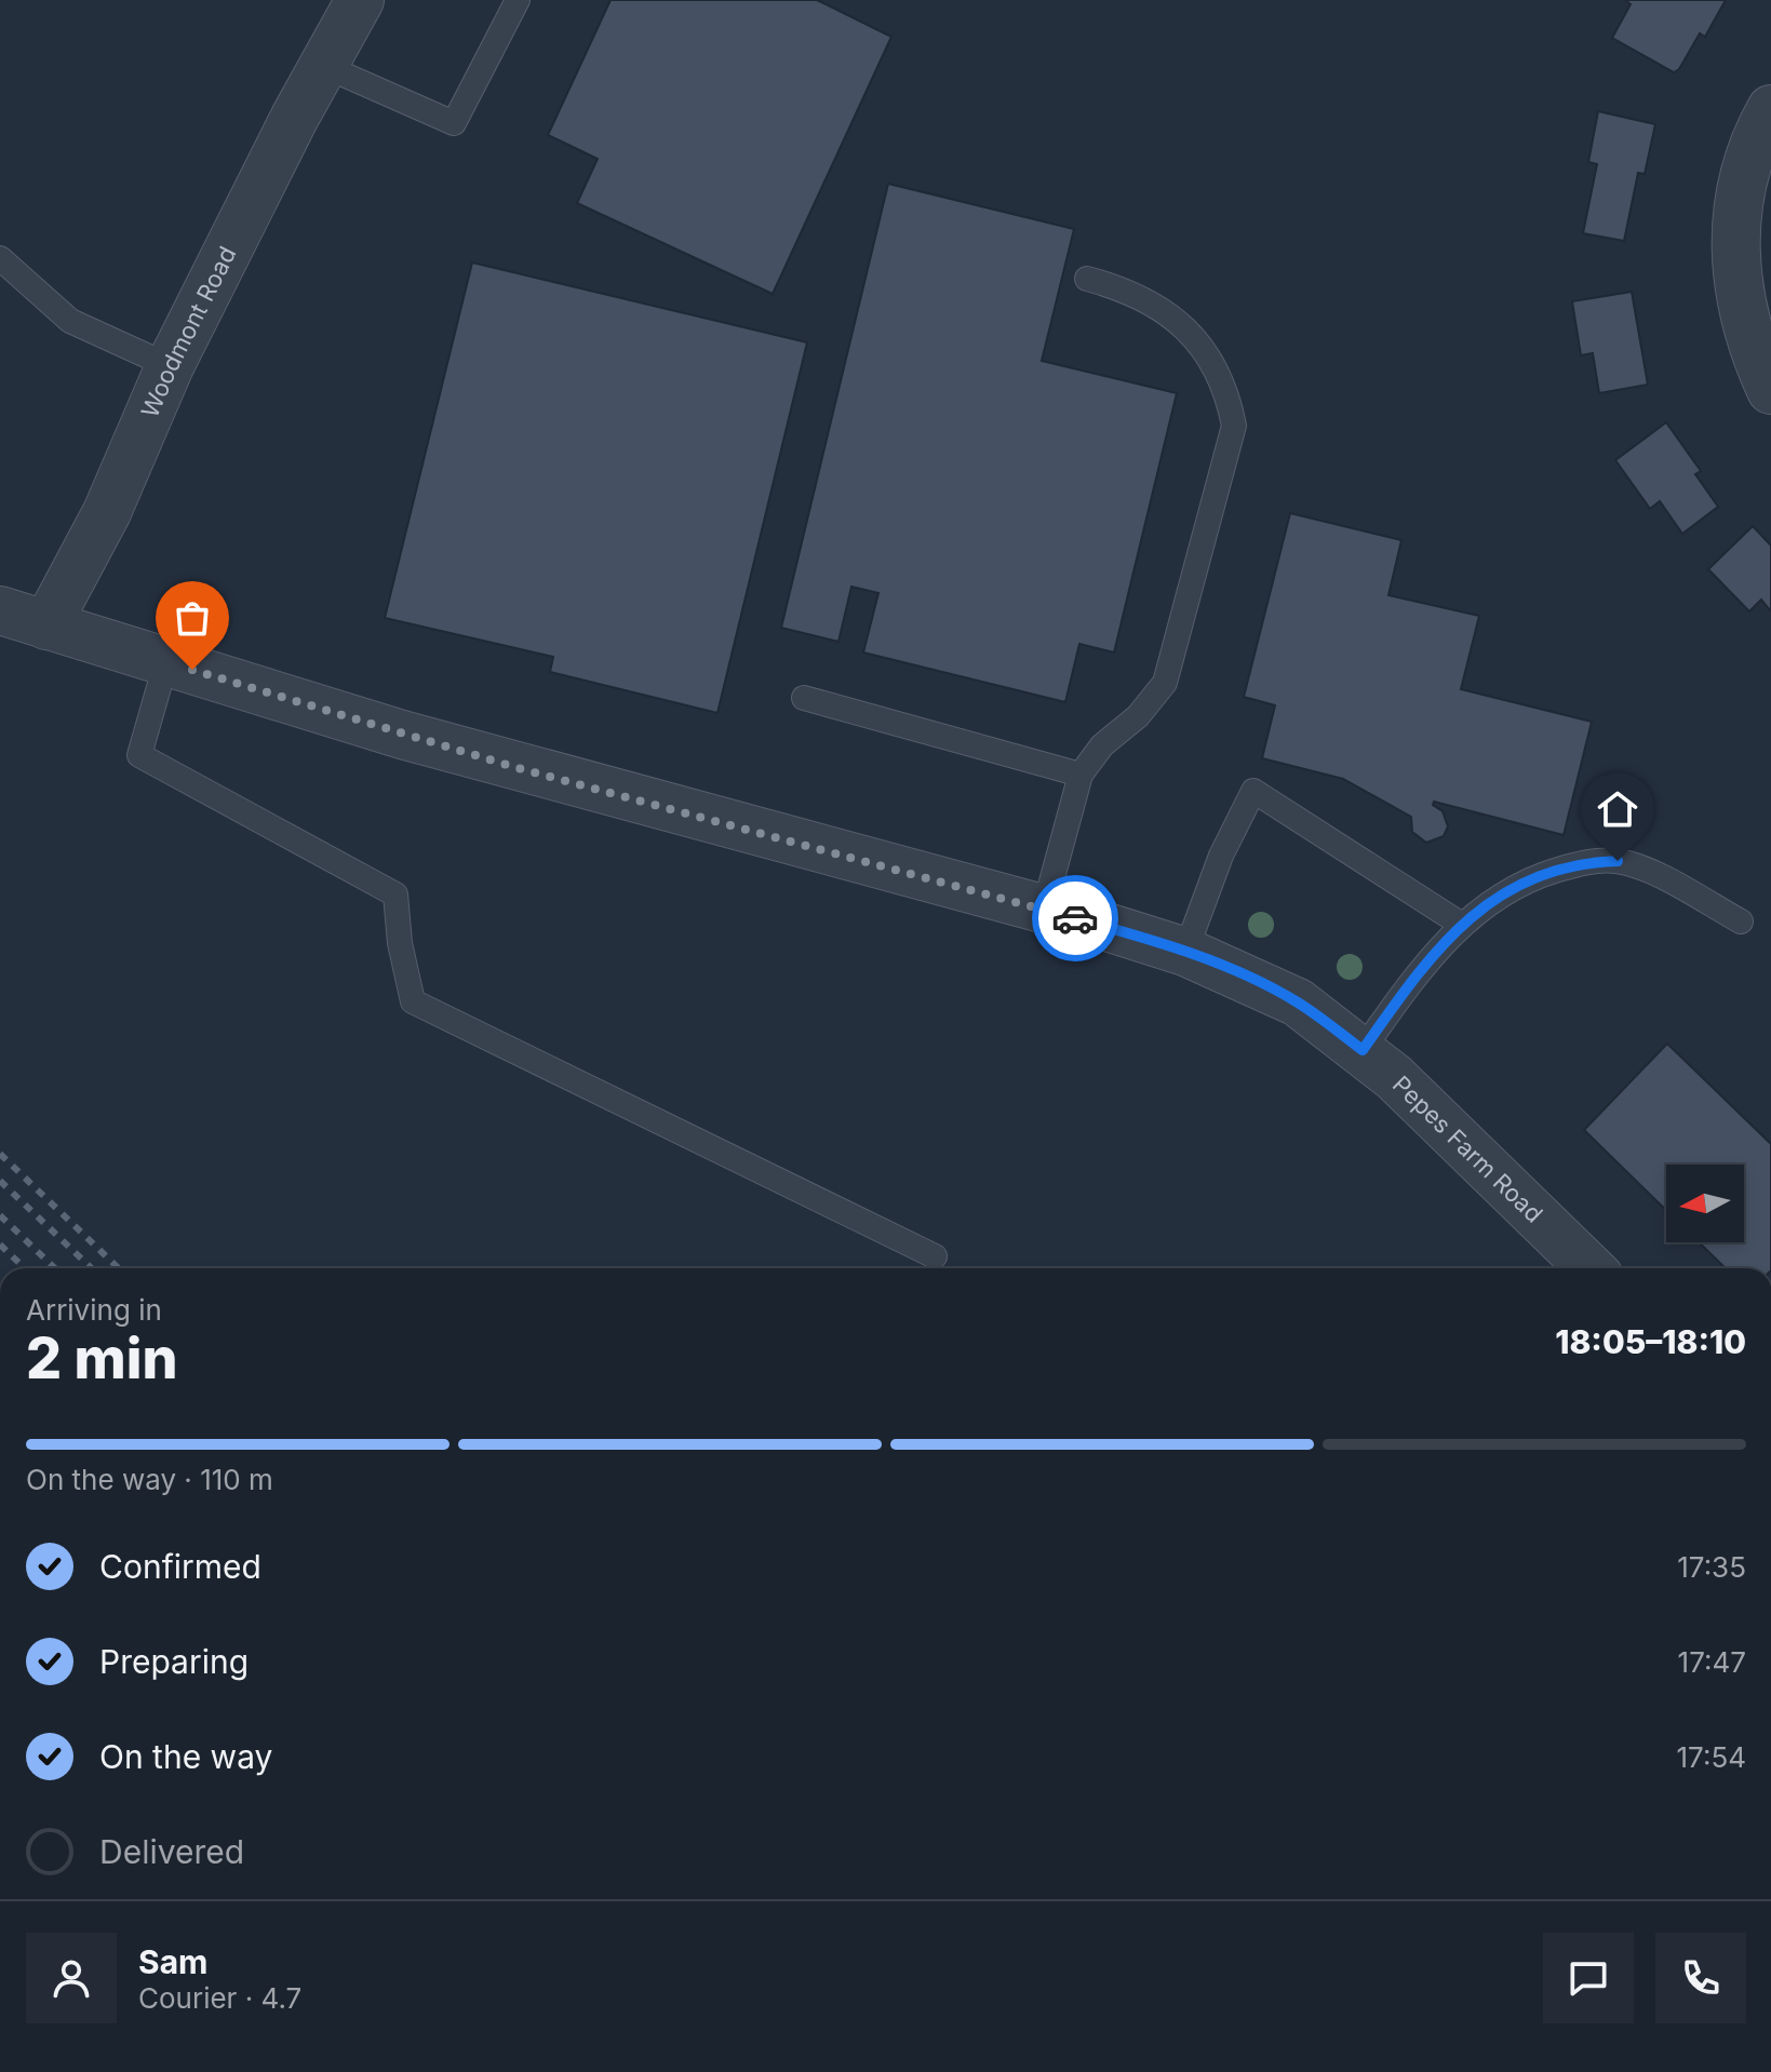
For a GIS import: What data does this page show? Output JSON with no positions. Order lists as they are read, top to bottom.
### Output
{
  "streets": {
    "street": ["Woodmont Road", "Pepes Farm Road"]
  },
  "crossings": [
    ["Woodmont Road", "Pepes Farm Road"]
  ],
  "north": "left",
  "page": {
    "heading": ["2 min", "Arriving in", "18:05–18:10"],
    "panel": ["Sam", "Courier · 4.7"],
    "bar": "On the way · 110 m",
    "list": [
      ["Confirmed", "17:35"],
      ["Preparing", "17:47"],
      ["On the way", "17:54"],
      "Delivered"
    ]
  }
}
